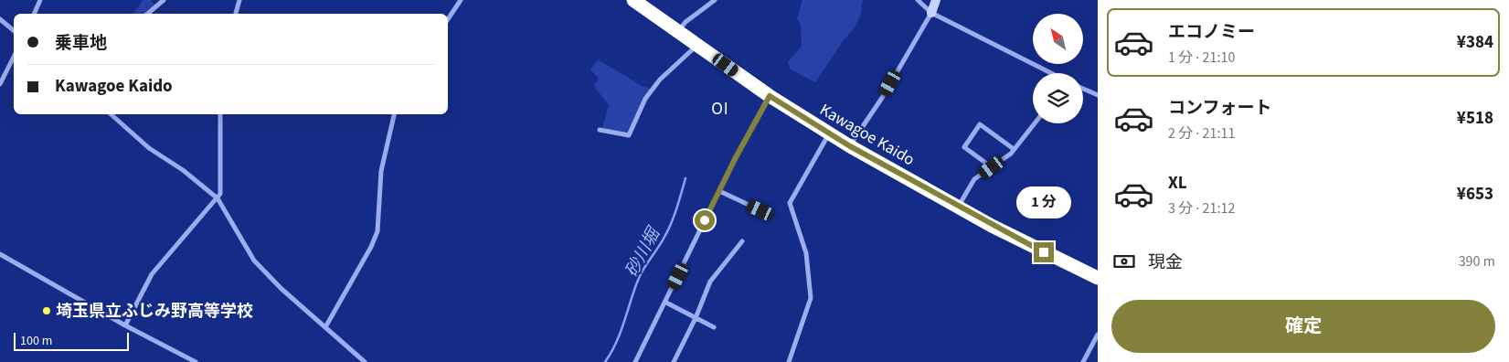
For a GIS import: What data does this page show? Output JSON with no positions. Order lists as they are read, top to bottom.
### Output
{
  "streets": {
    "highway": ["Kawagoe Kaido"]
  },
  "districts": ["OI"],
  "water": ["砂川堀"],
  "places": ["埼玉県立ふじみ野高等学校"],
  "scale_bar": "100 m",
  "north": "top left",
  "page": {
    "list": [
      {
        "name": "エコノミー",
        "note": "1 分 · 21:10",
        "value": "¥384"
      },
      {
        "name": "コンフォート",
        "note": "2 分 · 21:11",
        "value": "¥518"
      },
      {
        "name": "XL",
        "note": "3 分 · 21:12",
        "value": "¥653"
      }
    ],
    "banner": ["乗車地", "Kawagoe Kaido"],
    "bubble": "1 分",
    "pay": ["現金", "390 m"],
    "buttons": "確定",
    "scale": "100 m"
  }
}
